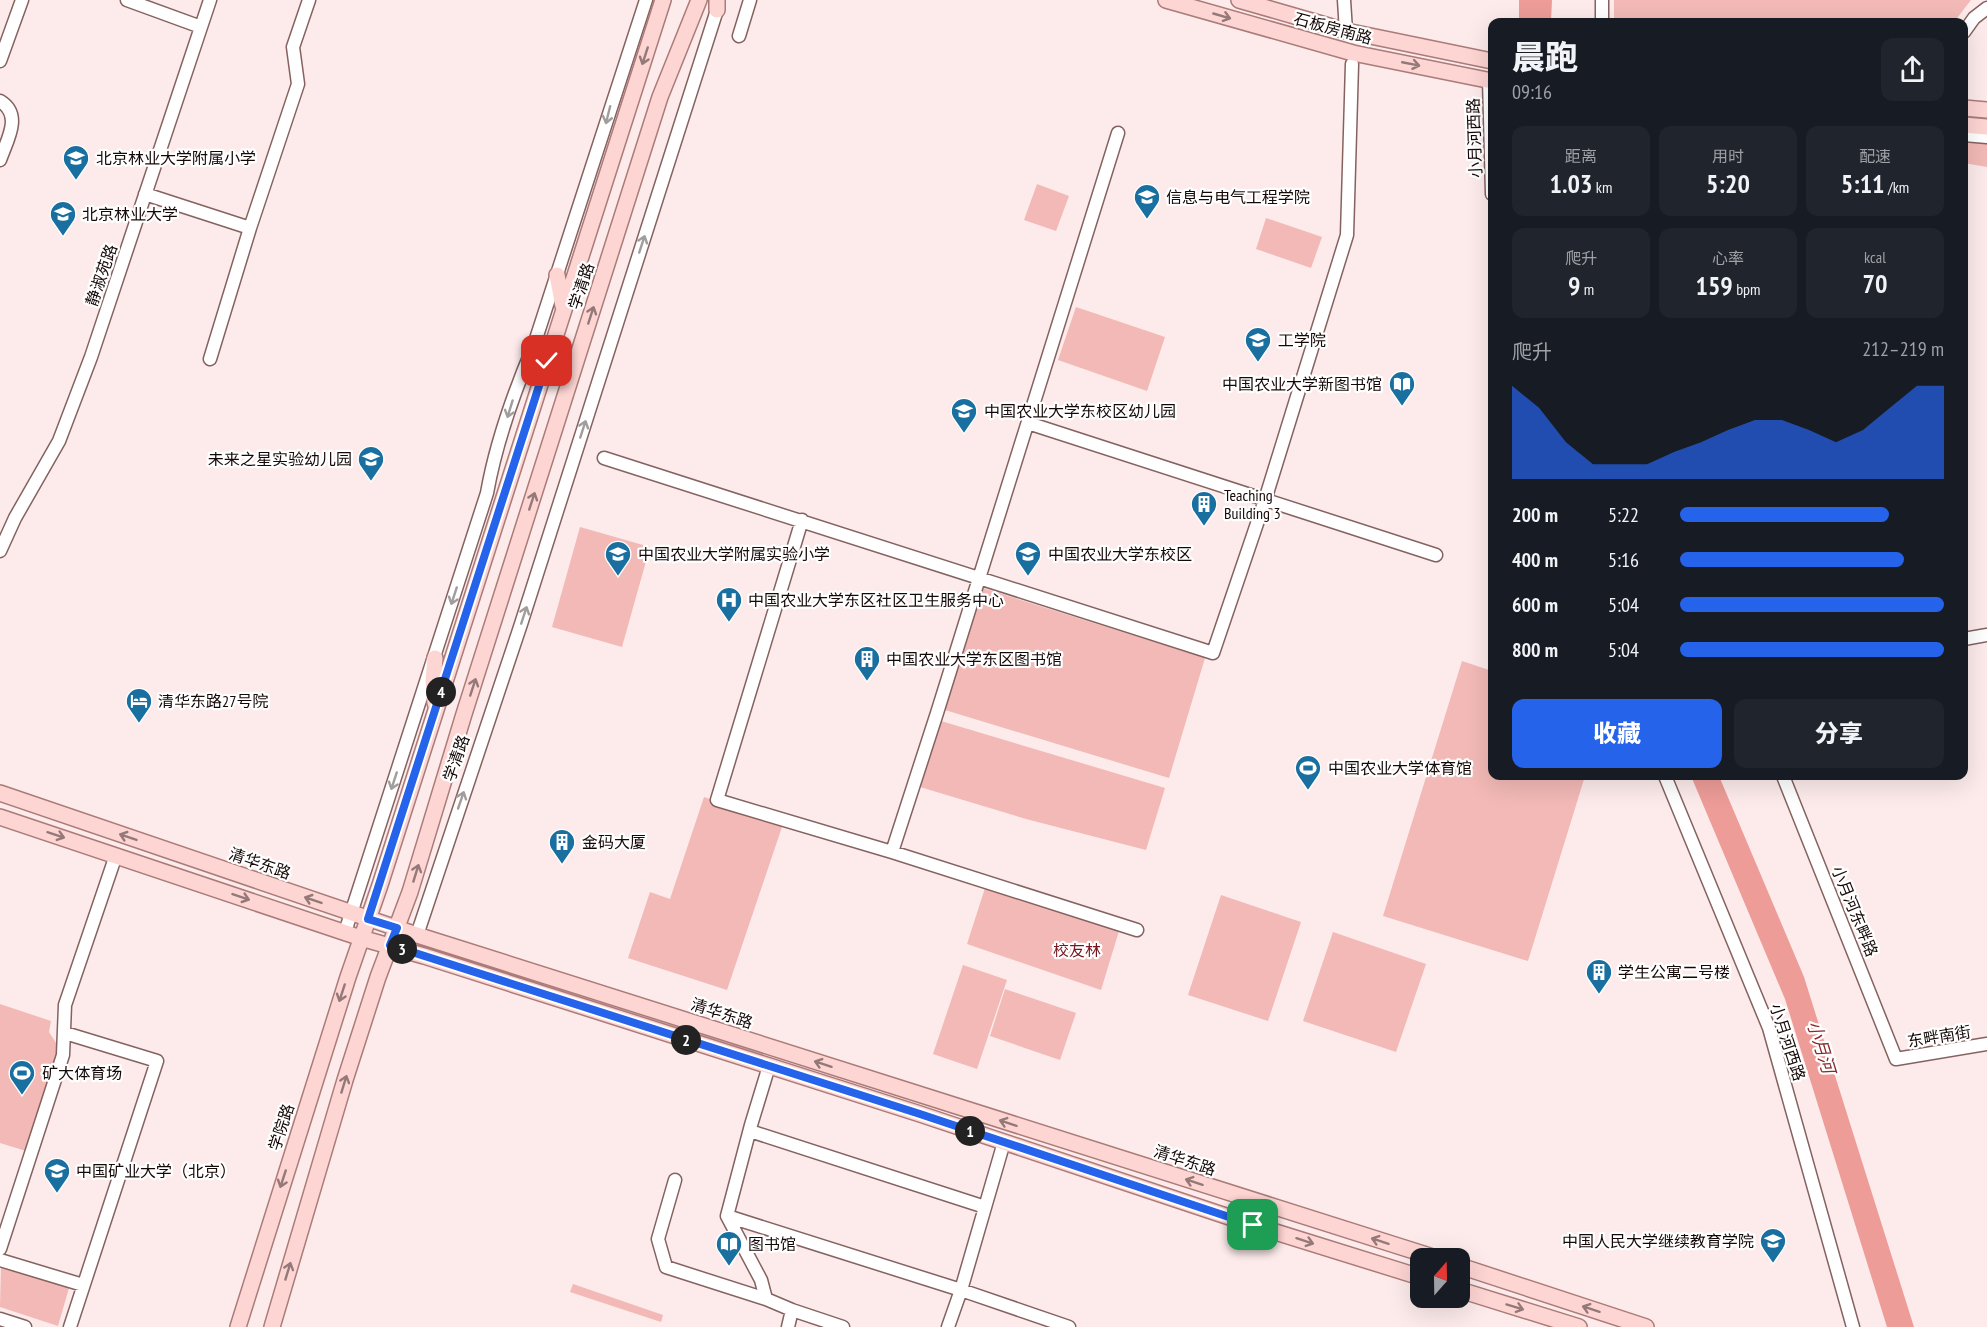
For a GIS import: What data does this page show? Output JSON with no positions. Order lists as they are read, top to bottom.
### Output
{
  "streets": {
    "main road": [
      "石板房南路",
      "学清路",
      "清华东路",
      "学院路"
    ],
    "street": [
      "小月河西路",
      "静淑苑路",
      "小月河东畔路",
      "东畔南街"
    ]
  },
  "crossings": [
    ["学清路", "清华东路"],
    ["学清路", "学院路"],
    ["小月河东畔路", "东畔南街"]
  ],
  "water": ["小月河"],
  "parks": ["校友林"],
  "places": {
    "school or university": [
      "北京林业大学附属小学",
      "信息与电气工程学院",
      "北京林业大学",
      "工学院",
      "中国农业大学东校区幼儿园",
      "未来之星实验幼儿园",
      "中国农业大学附属实验小学",
      "中国农业大学东校区",
      "中国矿业大学（北京）",
      "中国人民大学继续教育学院"
    ],
    "library": ["中国农业大学新图书馆", "图书馆"],
    "building": [
      "Teaching Building 3",
      "中国农业大学东区图书馆",
      "金码大厦",
      "学生公寓二号楼"
    ],
    "hospital": ["中国农业大学东区社区卫生服务中心"],
    "hotel": ["清华东路27号院"],
    "sports": ["中国农业大学体育馆", "矿大体育场"]
  },
  "north": "top",
  "page": {
    "heading": ["晨跑", "09:16"],
    "stats": [
      ["距离", "1.03 km"],
      ["用时", "5:20"],
      ["配速", "5:11 /km"],
      ["爬升", "9 m"],
      ["心率", "159 bpm"],
      ["kcal", "70"]
    ],
    "chart": ["爬升", "212–219 m"],
    "list": [
      {
        "name": "200 m",
        "note": "5:22"
      },
      {
        "name": "400 m",
        "note": "5:16"
      },
      {
        "name": "600 m",
        "note": "5:04"
      },
      {
        "name": "800 m",
        "note": "5:04"
      }
    ],
    "pins": [
      "4",
      "3",
      "2",
      "1"
    ],
    "buttons": ["收藏", "分享"]
  }
}
